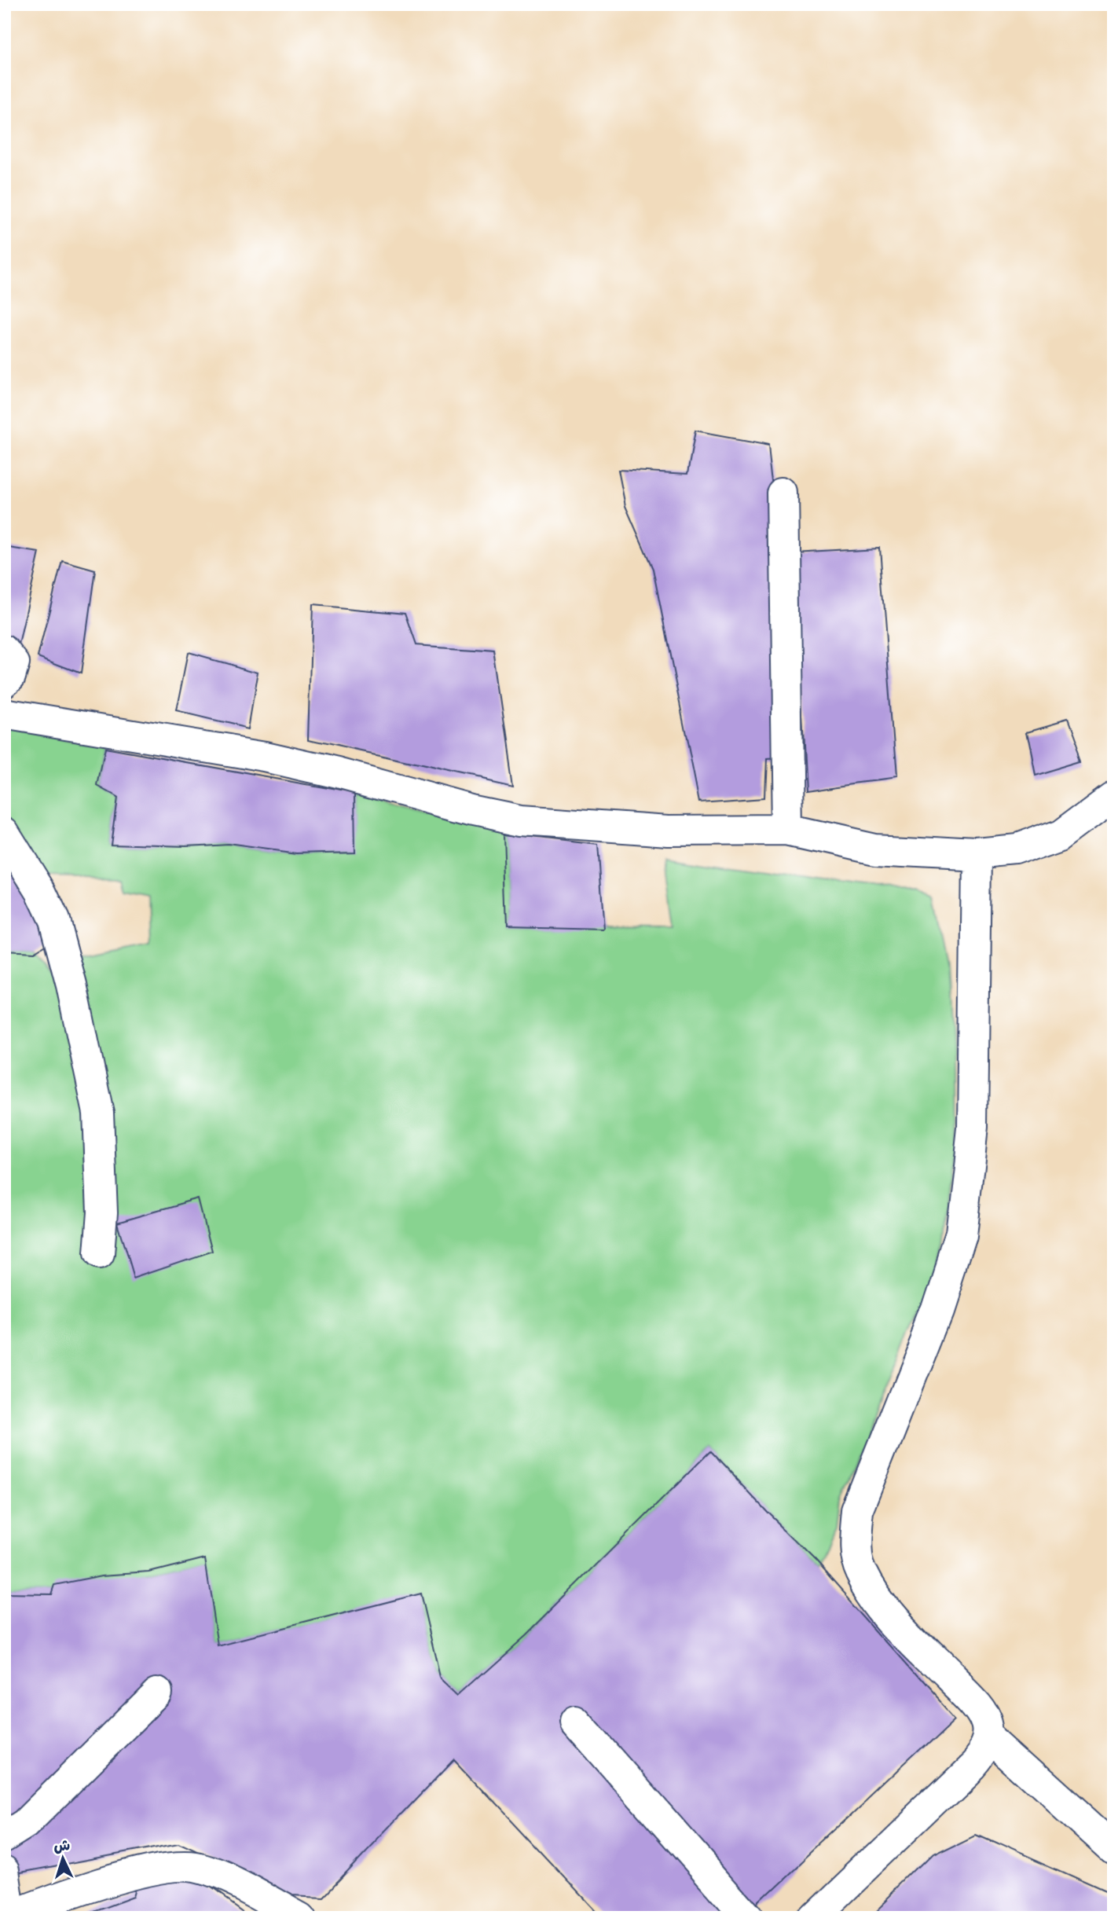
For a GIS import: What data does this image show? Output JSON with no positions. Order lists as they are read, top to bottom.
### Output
{
  "north": "top"
}
